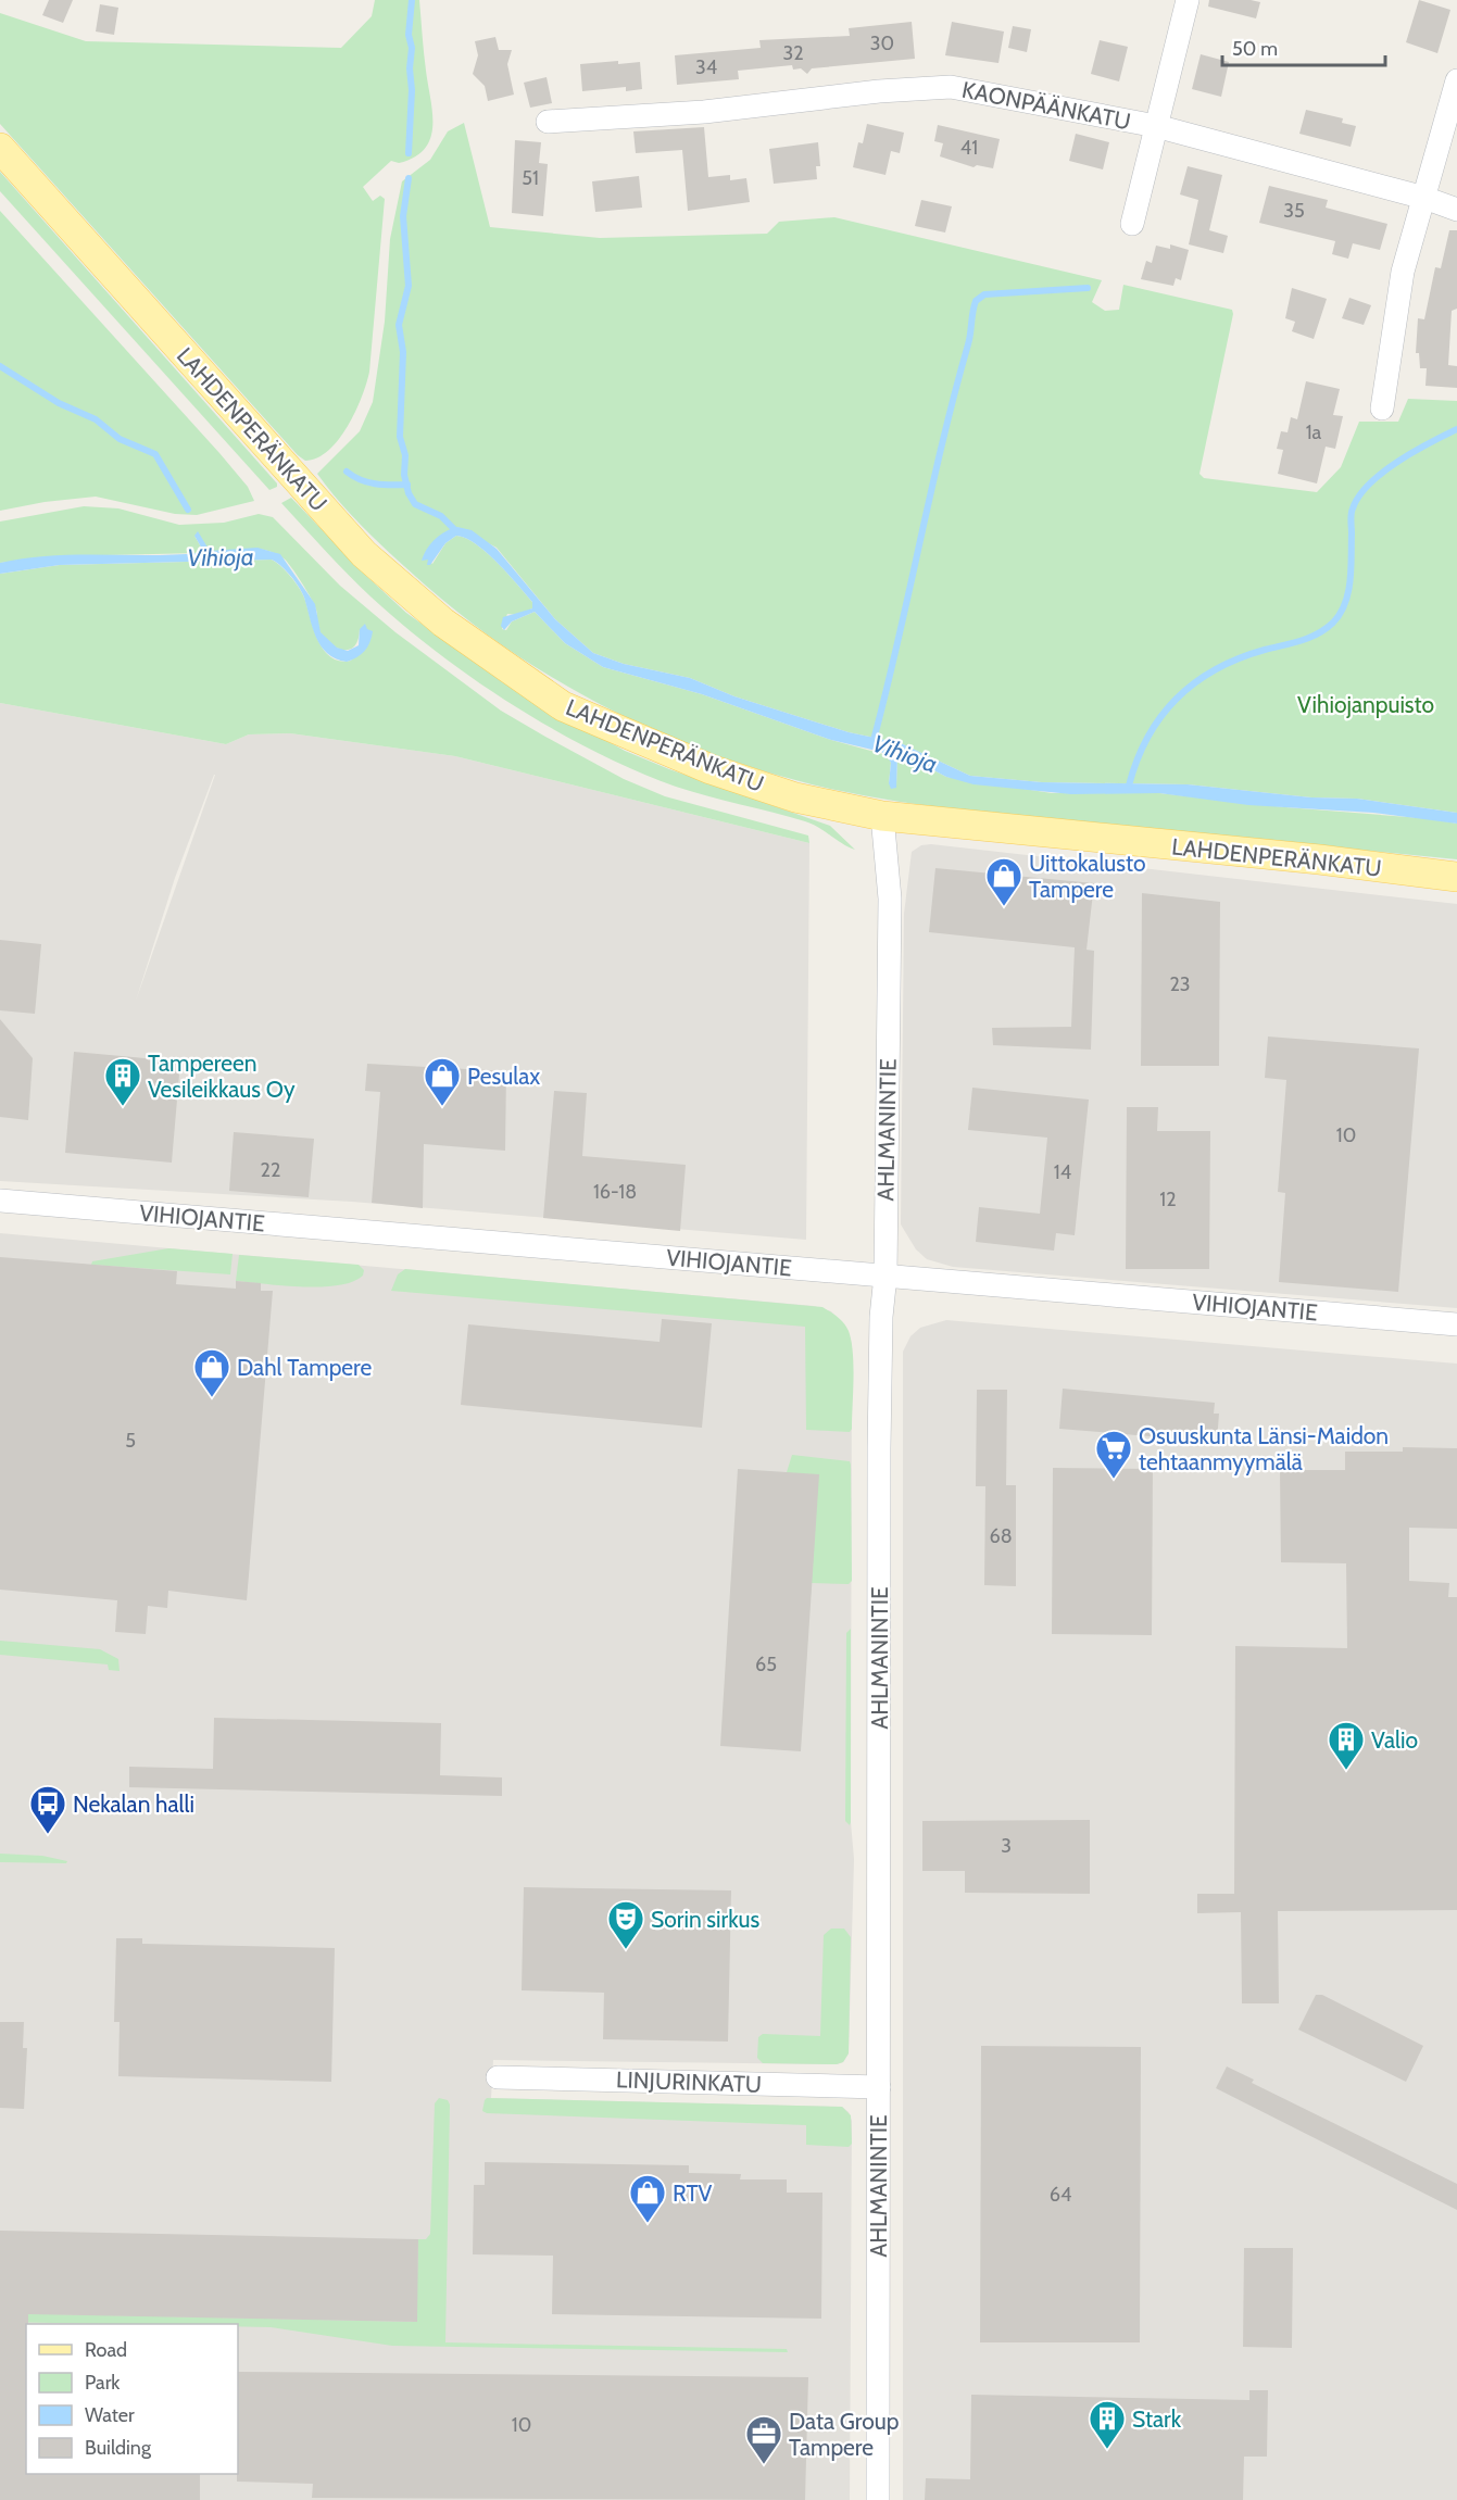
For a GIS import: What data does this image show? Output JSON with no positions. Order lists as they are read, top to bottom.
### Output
{
  "streets": {
    "main road": ["LAHDENPERÄNKATU"],
    "street": [
      "KAONPÄÄNKATU",
      "AHLMANINTIE",
      "VIHIOJANTIE",
      "LINJURINKATU"
    ]
  },
  "crossings": [
    ["LAHDENPERÄNKATU", "AHLMANINTIE"],
    ["AHLMANINTIE", "VIHIOJANTIE"],
    ["AHLMANINTIE", "LINJURINKATU"]
  ],
  "water": ["Vihioja"],
  "parks": ["Vihiojanpuisto"],
  "places": {
    "shop": [
      "Uittokalusto Tampere",
      "Pesulax",
      "Dahl Tampere",
      "RTV"
    ],
    "building": ["Tampereen Vesileikkaus Oy", "Valio", "Stark"],
    "supermarket": ["Osuuskunta Länsi-Maidon tehtaanmyymälä"],
    "bus stop": ["Nekalan halli"],
    "theatre": ["Sorin sirkus"],
    "office": ["Data Group Tampere"]
  },
  "house_numbers": [
    "30",
    "32",
    "34",
    "41",
    "51",
    "35",
    "1a",
    "23",
    "10",
    "22",
    "14",
    "16-18",
    "12",
    "5",
    "68",
    "65",
    "3",
    "64",
    "10"
  ],
  "legend": [
    "Road",
    "Park",
    "Water",
    "Building"
  ],
  "scale_bar": "50 m"
}
